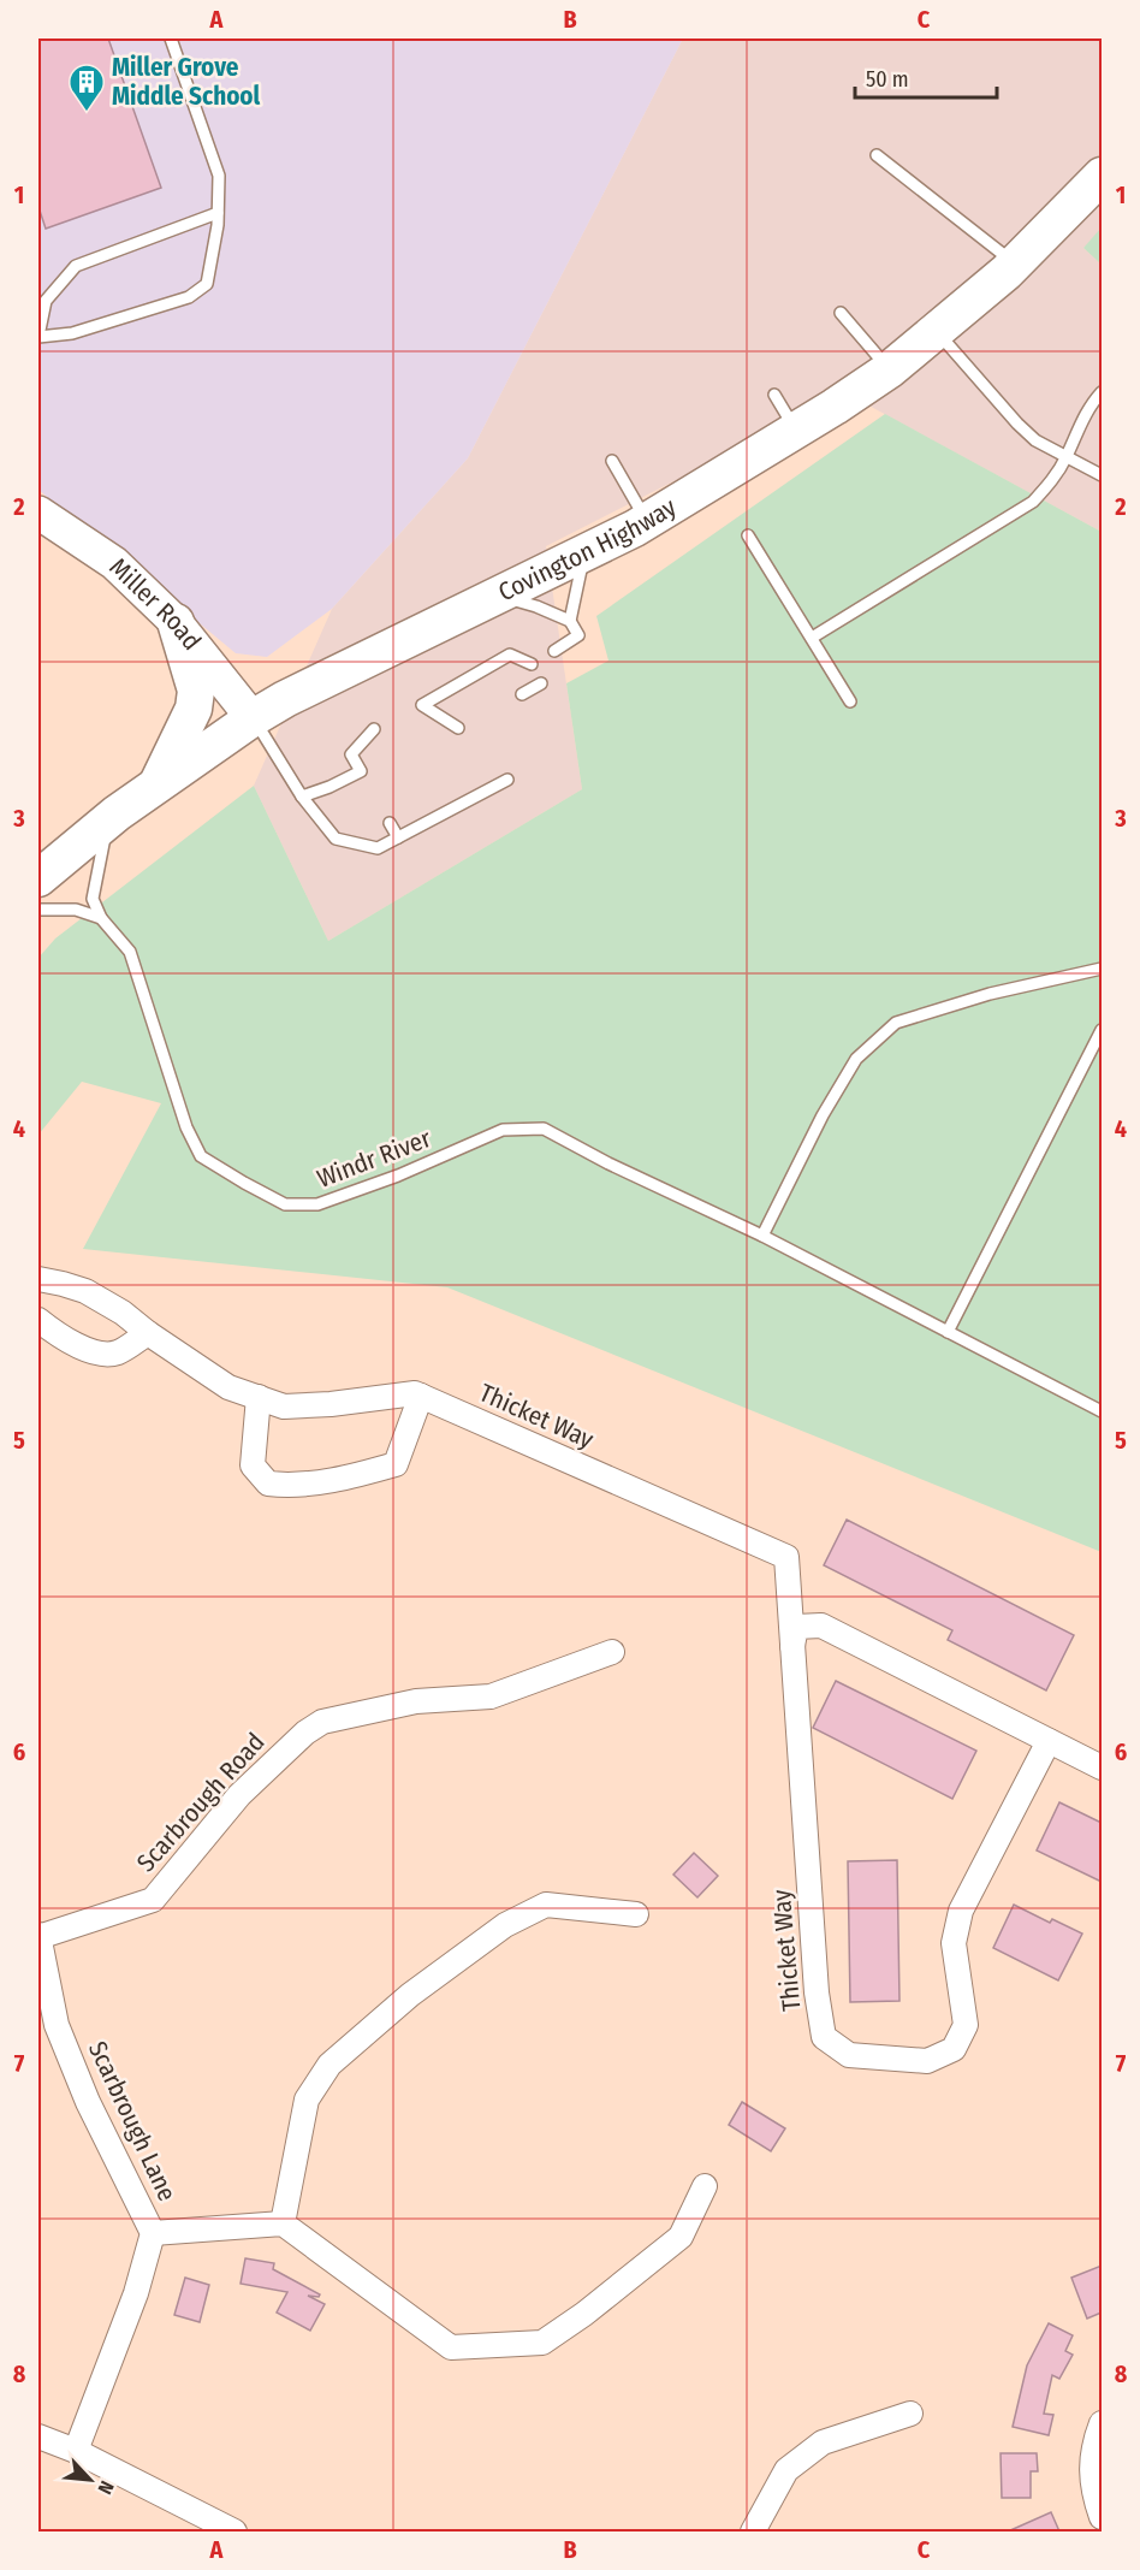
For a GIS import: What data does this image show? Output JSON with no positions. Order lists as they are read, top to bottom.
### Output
{
  "streets": {
    "main road": ["Covington Highway"],
    "street": [
      "Miller Road",
      "Thicket Way",
      "Scarbrough Road",
      "Scarbrough Lane"
    ],
    "lane": ["Windr River"]
  },
  "crossings": [
    ["Covington Highway", "Miller Road"],
    ["Scarbrough Road", "Scarbrough Lane"]
  ],
  "places": {
    "building": ["Miller Grove Middle School"]
  },
  "scale_bar": "50 m",
  "north": "bottom right",
  "grid": {
    "columns": ["A", "B", "C"],
    "rows": [
      "1",
      "2",
      "3",
      "4",
      "5",
      "6",
      "7",
      "8"
    ]
  }
}
